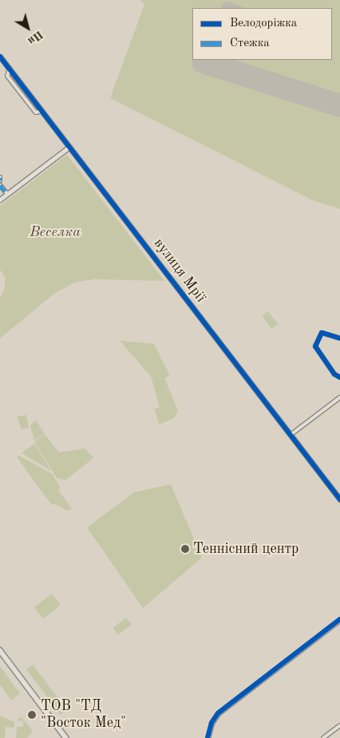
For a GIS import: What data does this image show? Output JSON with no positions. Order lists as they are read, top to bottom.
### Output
{
  "streets": {
    "street": ["вулиця Мрії"]
  },
  "parks": ["Веселка"],
  "places": ["Теннісний центр", "ТОВ \"ТД \"Восток Мед\""],
  "legend": ["Велодоріжка", "Стежка"],
  "north": "bottom right"
}
